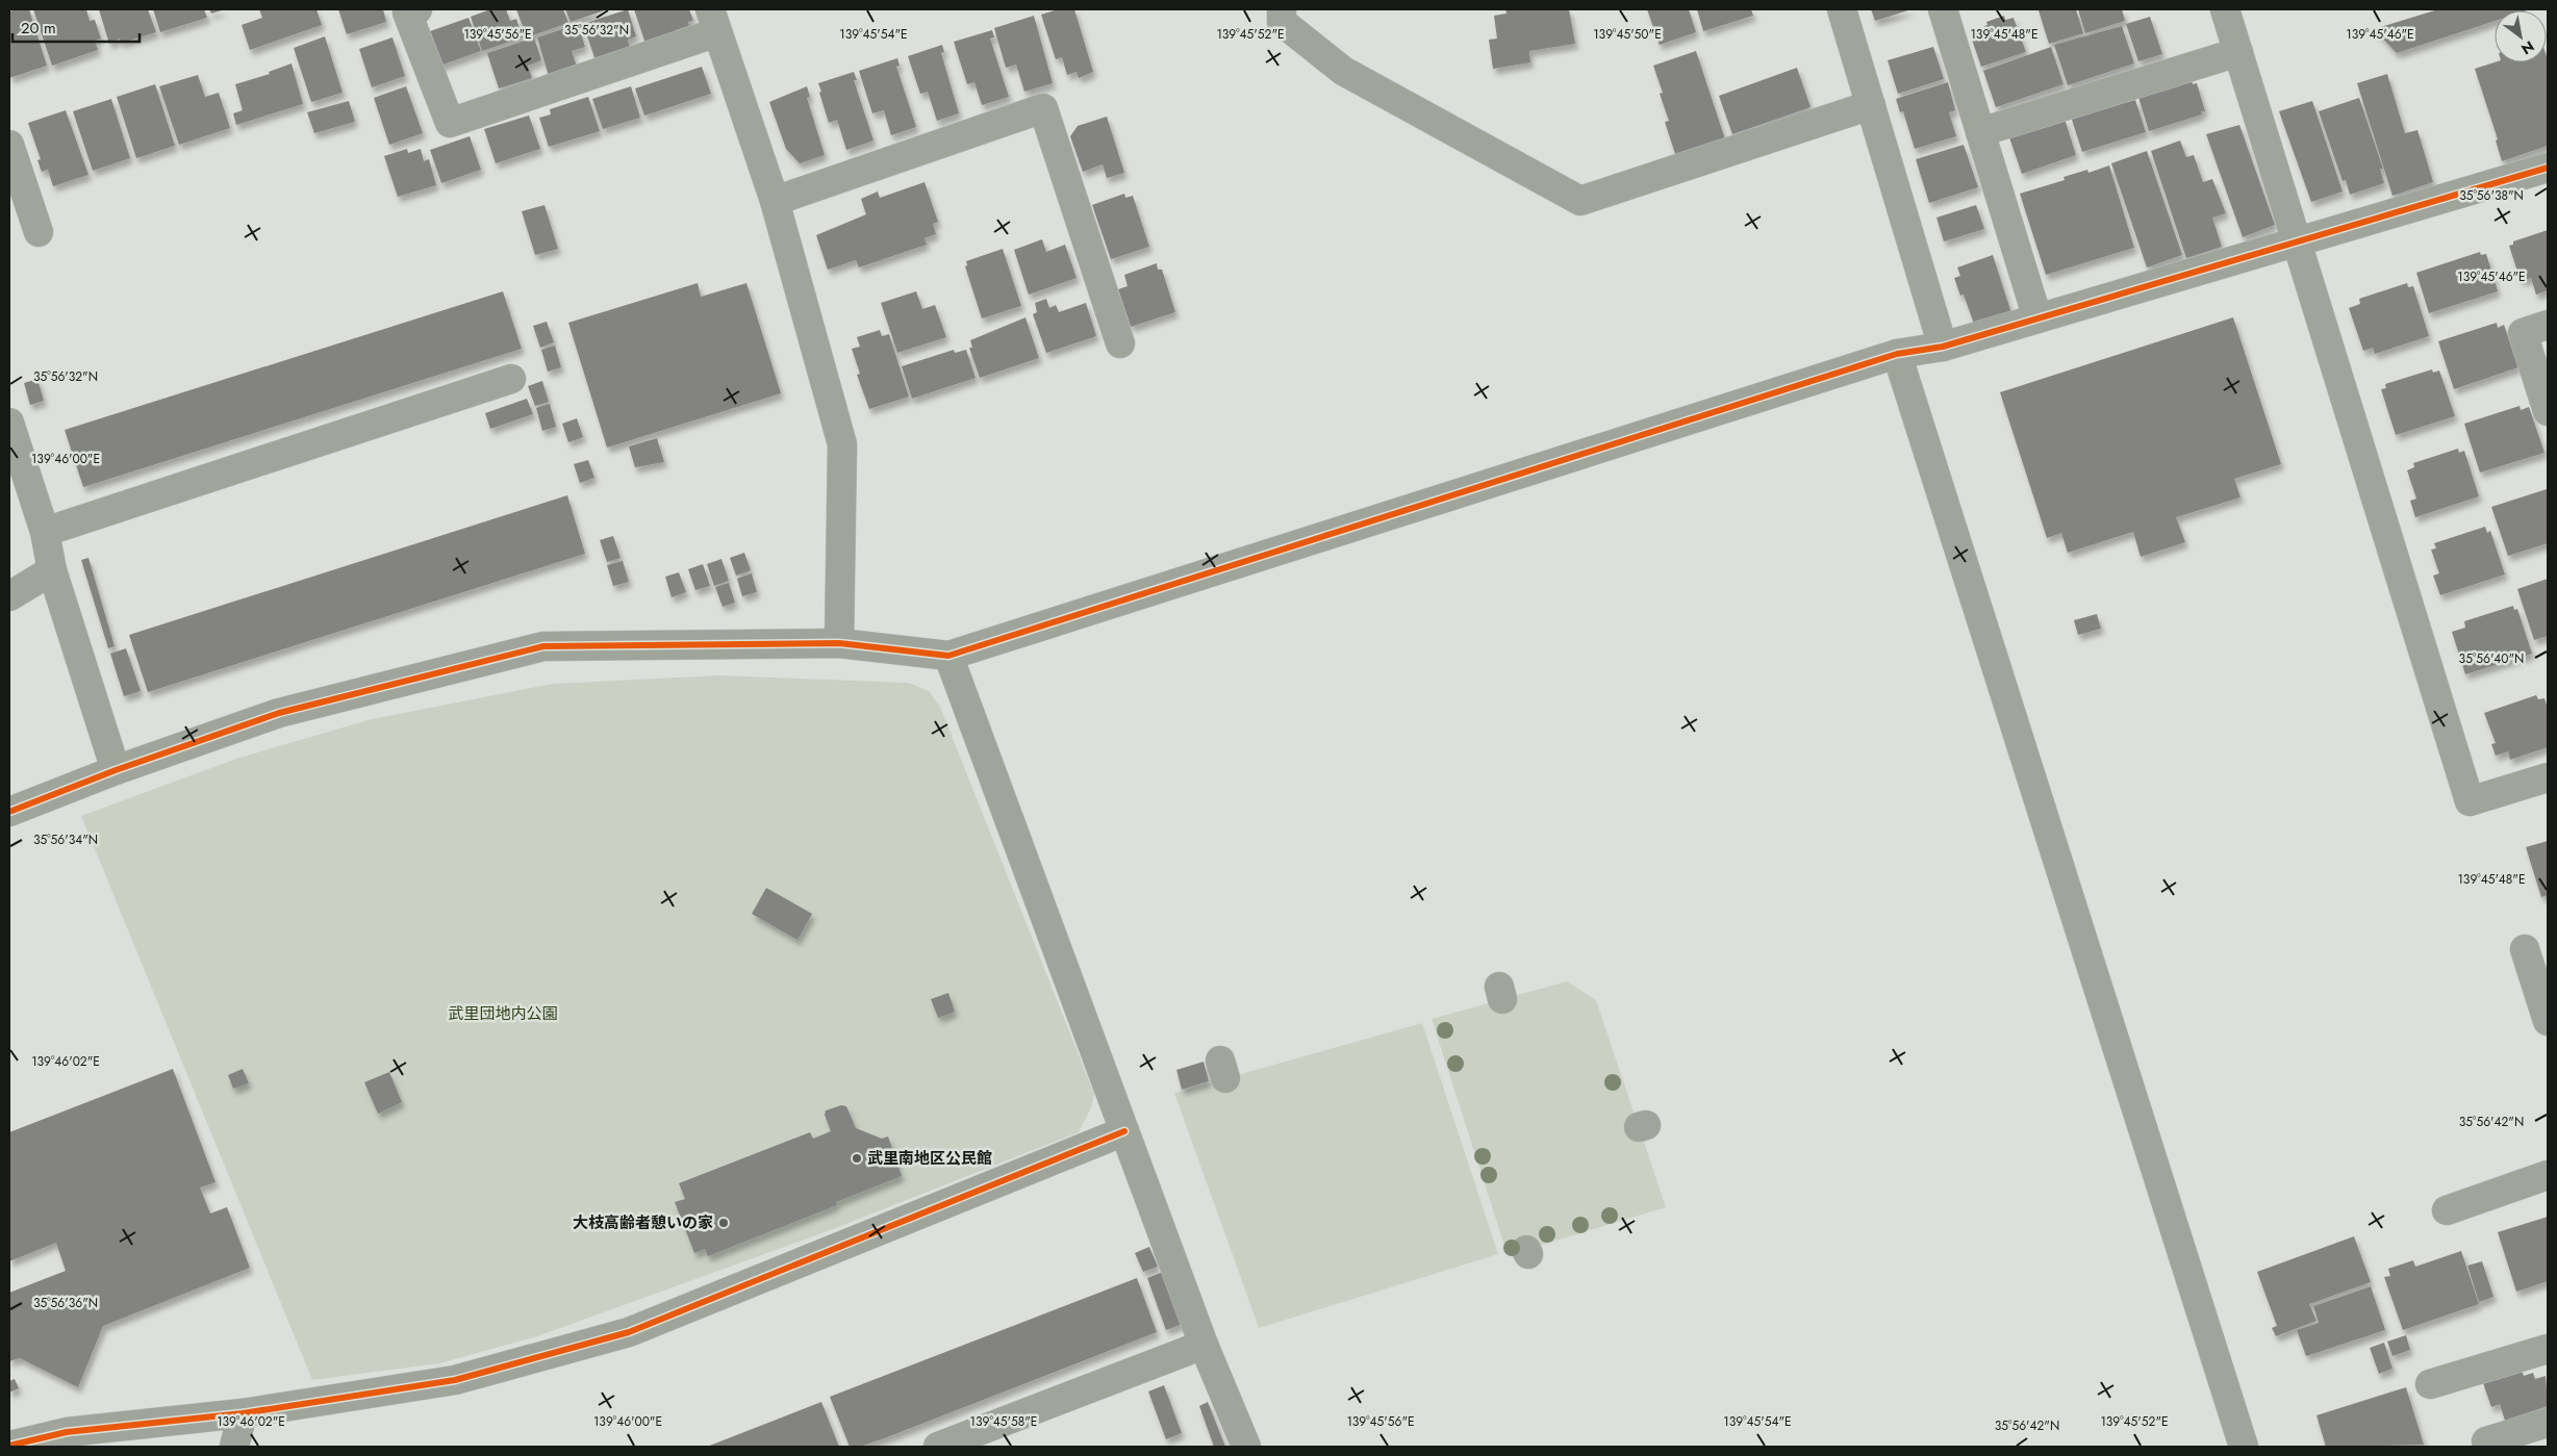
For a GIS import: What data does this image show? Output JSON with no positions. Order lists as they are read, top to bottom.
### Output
{
  "parks": ["武里団地内公園"],
  "places": ["武里南地区公民館", "大枝高齢者憩いの家"],
  "scale_bar": "20 m",
  "north": "bottom right",
  "coordinates": [
    "35°56'32\"N",
    "139°45'46\"E",
    "139°45'56\"E",
    "139°45'54\"E",
    "139°45'52\"E",
    "139°45'50\"E",
    "139°45'48\"E",
    "35°56'38\"N",
    "139°46'00\"E",
    "35°56'40\"N",
    "35°56'34\"N",
    "139°46'02\"E",
    "35°56'42\"N",
    "35°56'36\"N",
    "139°45'58\"E"
  ]
}
